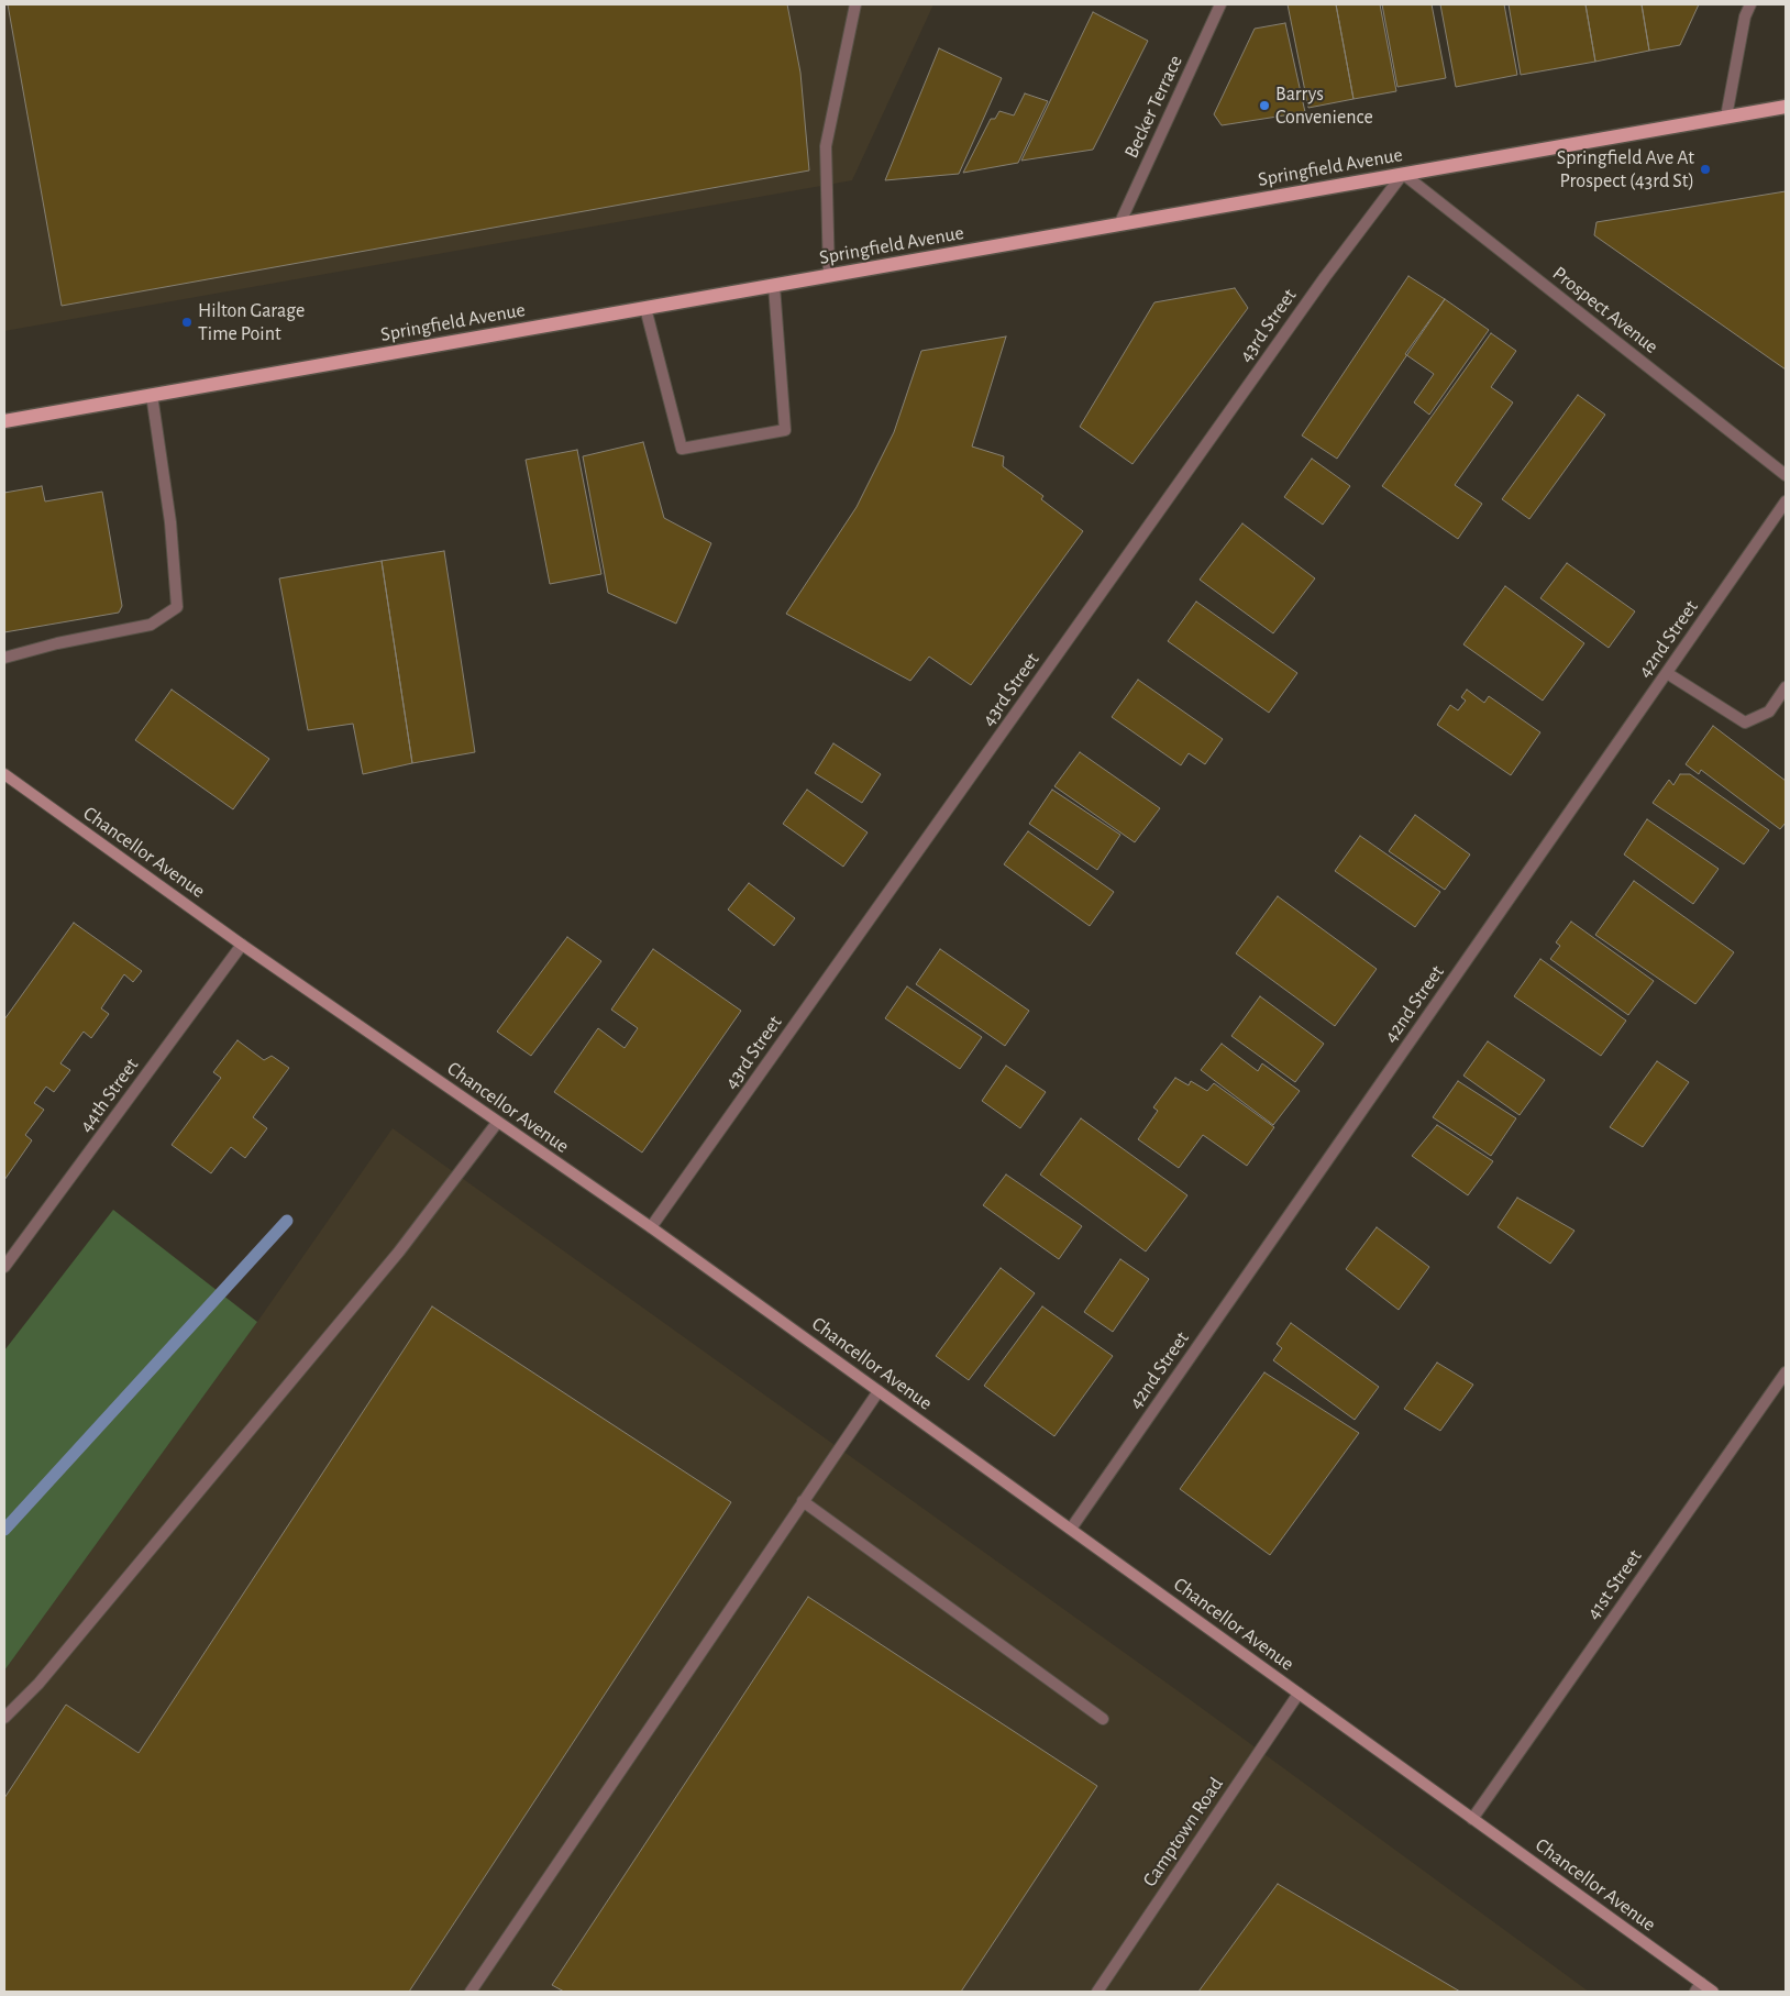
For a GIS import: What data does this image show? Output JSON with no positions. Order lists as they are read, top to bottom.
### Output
{
  "streets": {
    "main road": ["Springfield Avenue", "Chancellor Avenue"],
    "street": [
      "Becker Terrace",
      "Prospect Avenue",
      "43rd Street",
      "42nd Street",
      "44th Street",
      "41st Street",
      "Camptown Road"
    ]
  },
  "crossings": [
    ["Becker Terrace", "Springfield Avenue"],
    ["Springfield Avenue", "Prospect Avenue"],
    ["Springfield Avenue", "43rd Street"],
    ["Prospect Avenue", "43rd Street"],
    ["43rd Street", "Chancellor Avenue"],
    ["42nd Street", "Chancellor Avenue"],
    ["Chancellor Avenue", "44th Street"],
    ["Chancellor Avenue", "41st Street"],
    ["Chancellor Avenue", "Camptown Road"]
  ],
  "places": ["Barrys Convenience", "Springfield Ave At Prospect (43rd St)", "Hilton Garage Time Point"]
}
